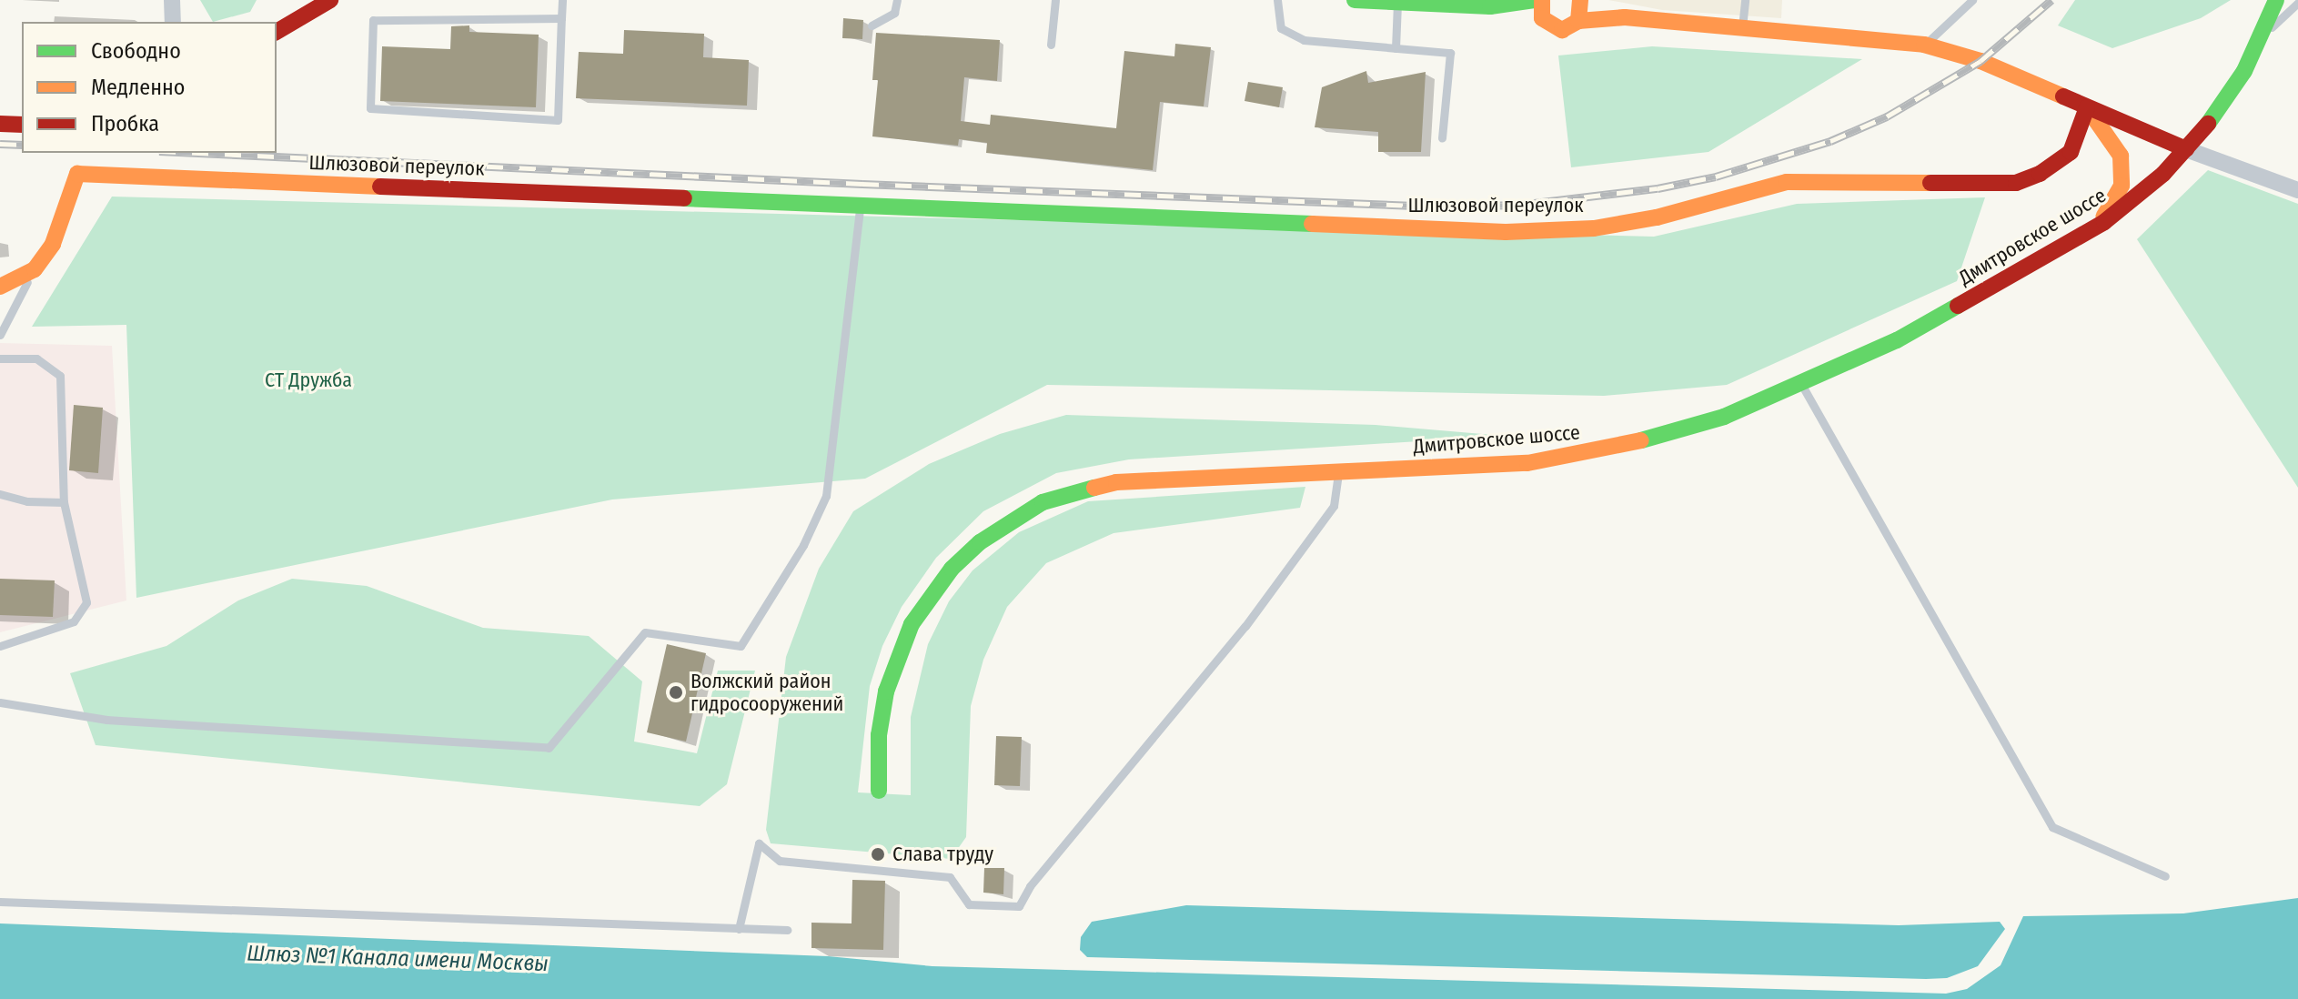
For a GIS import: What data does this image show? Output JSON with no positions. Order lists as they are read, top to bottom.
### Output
{
  "streets": {
    "street": ["Шлюзовой переулок", "Дмитровское шоссе"]
  },
  "water": ["Шлюз №1 Канала имени Москвы"],
  "parks": ["СТ Дружба"],
  "places": ["Волжский район гидросооружений", "Слава труду"],
  "legend": ["Свободно", "Медленно", "Пробка"]
}
